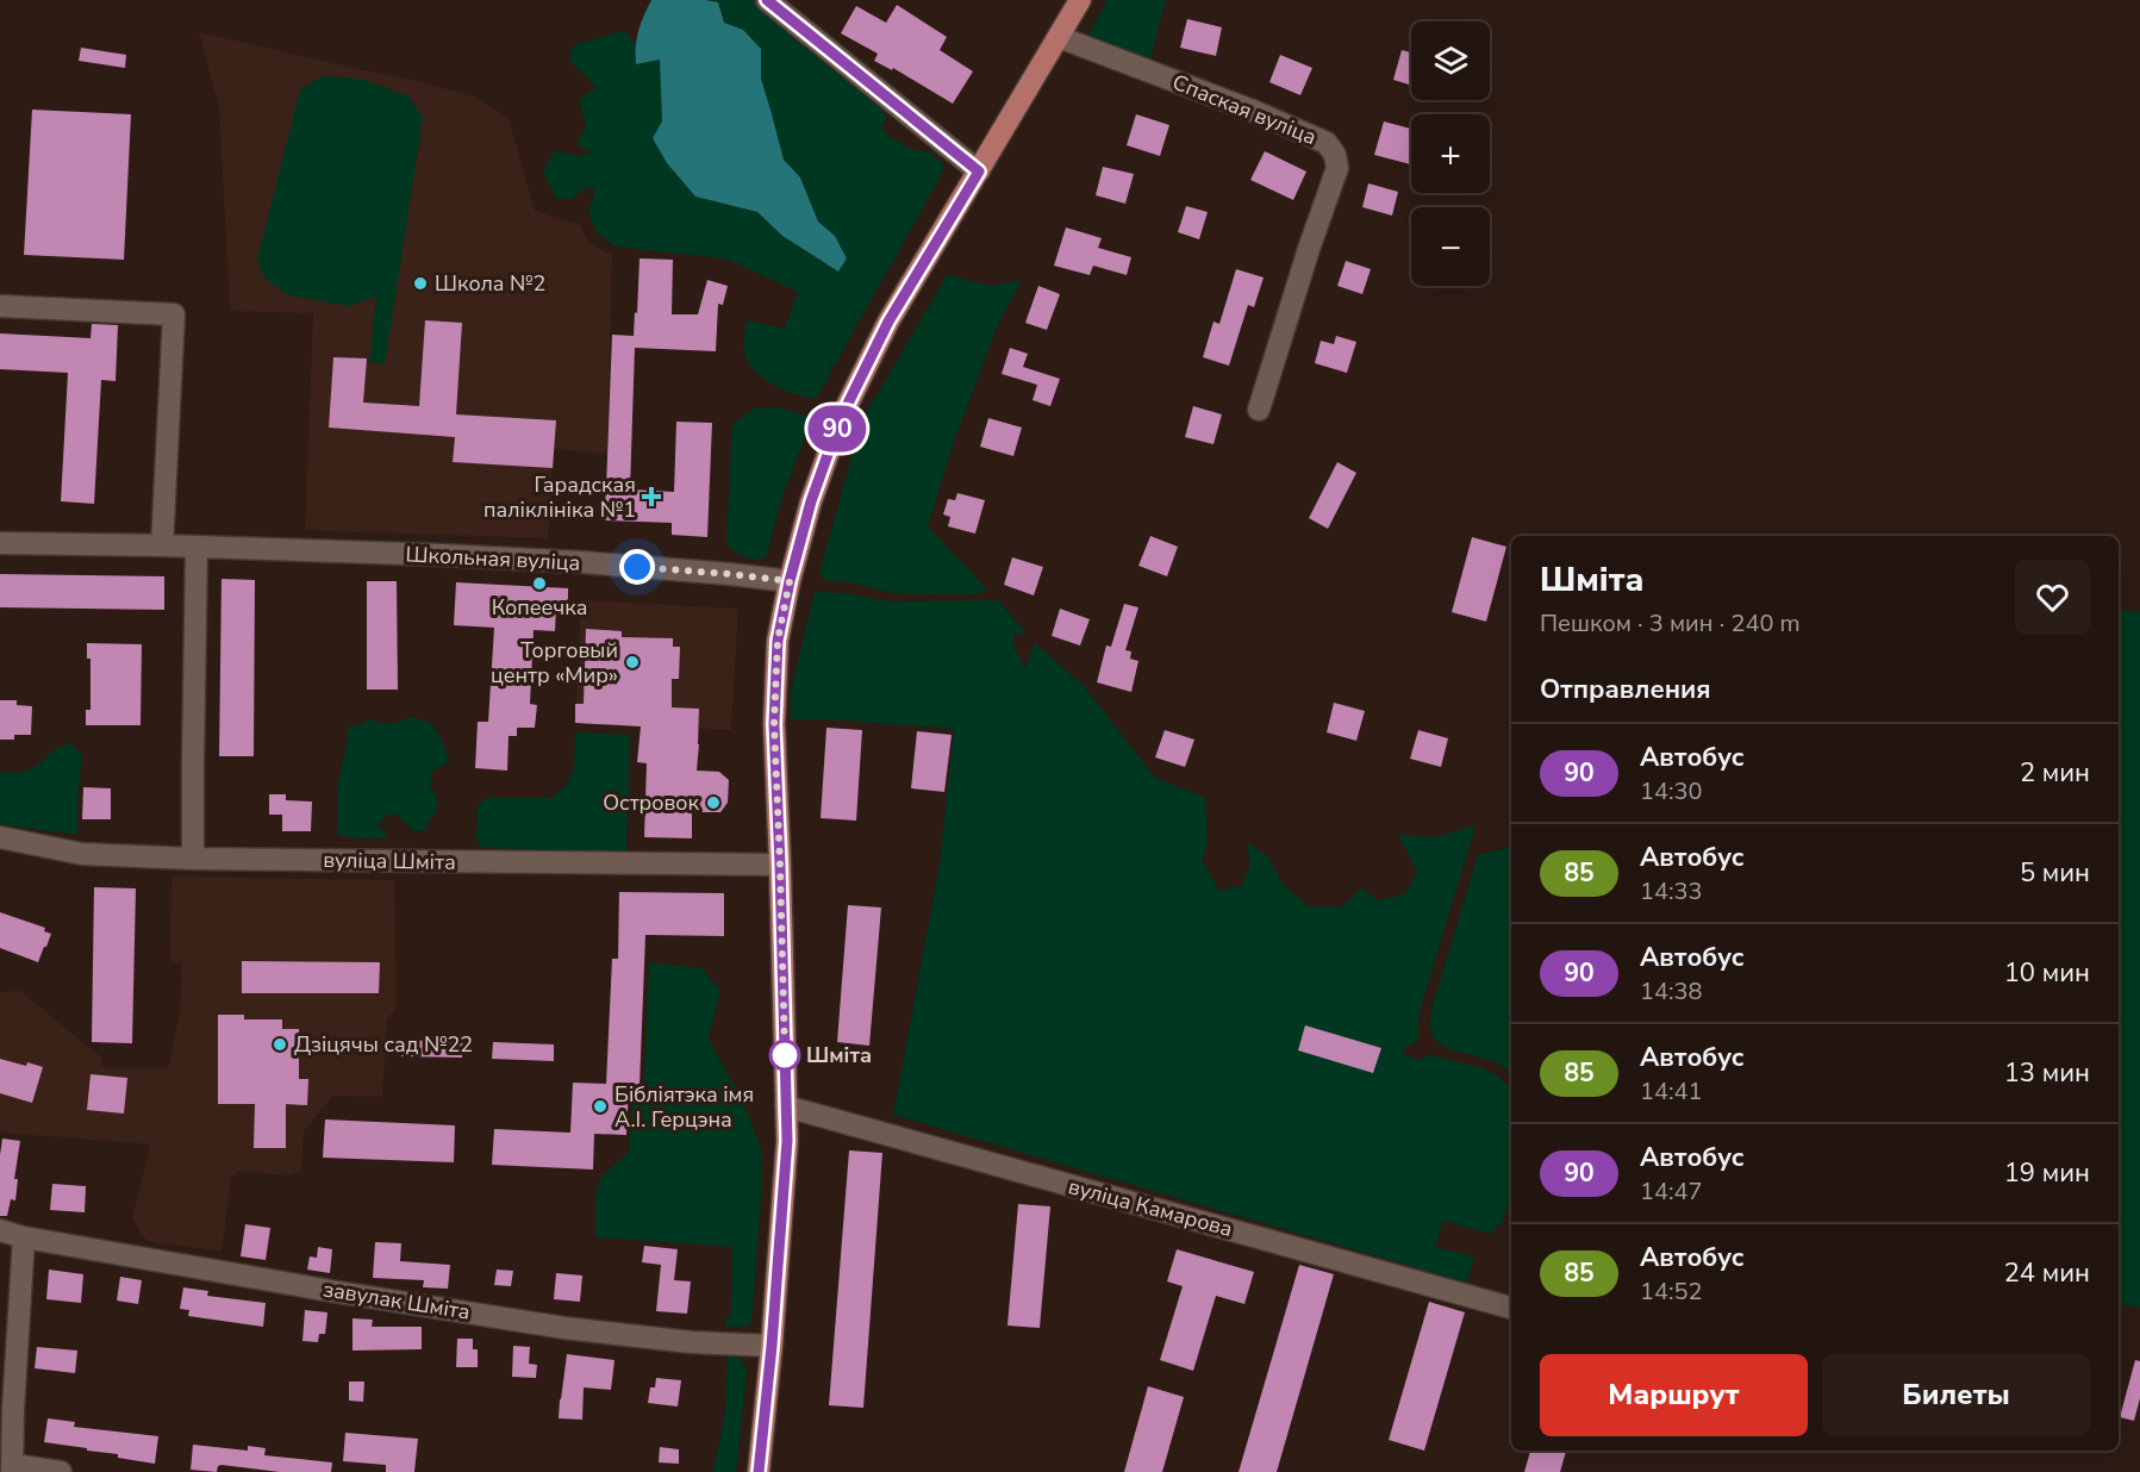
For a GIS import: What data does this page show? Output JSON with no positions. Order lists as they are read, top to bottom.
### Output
{
  "streets": {
    "street": [
      "Спаская вуліца",
      "Школьная вуліца",
      "вуліца Шміта",
      "вуліца Камарова",
      "завулак Шміта"
    ]
  },
  "places": {
    "other": [
      "Школа №2",
      "Копеечка",
      "Торговый центр «Мир»",
      "Островок",
      "Дзіцячы сад №22",
      "Шміта",
      "Бібліятэка імя А.І. Герцэна"
    ],
    "health": ["Гарадская паліклініка №1"]
  },
  "lines": ["bus line 90"],
  "page": {
    "on_map": "90",
    "map_buttons": ["+", "−"],
    "heading": [
      ["Шміта", "Пешком · 3 мин · 240 m"],
      "Отправления"
    ],
    "list": [
      {
        "mark": "90",
        "name": "Автобус",
        "note": "14:30",
        "value": "2 мин"
      },
      {
        "mark": "85",
        "name": "Автобус",
        "note": "14:33",
        "value": "5 мин"
      },
      {
        "mark": "90",
        "name": "Автобус",
        "note": "14:38",
        "value": "10 мин"
      },
      {
        "mark": "85",
        "name": "Автобус",
        "note": "14:41",
        "value": "13 мин"
      },
      {
        "mark": "90",
        "name": "Автобус",
        "note": "14:47",
        "value": "19 мин"
      },
      {
        "mark": "85",
        "name": "Автобус",
        "note": "14:52",
        "value": "24 мин"
      }
    ],
    "buttons": ["Маршрут", "Билеты"]
  }
}
